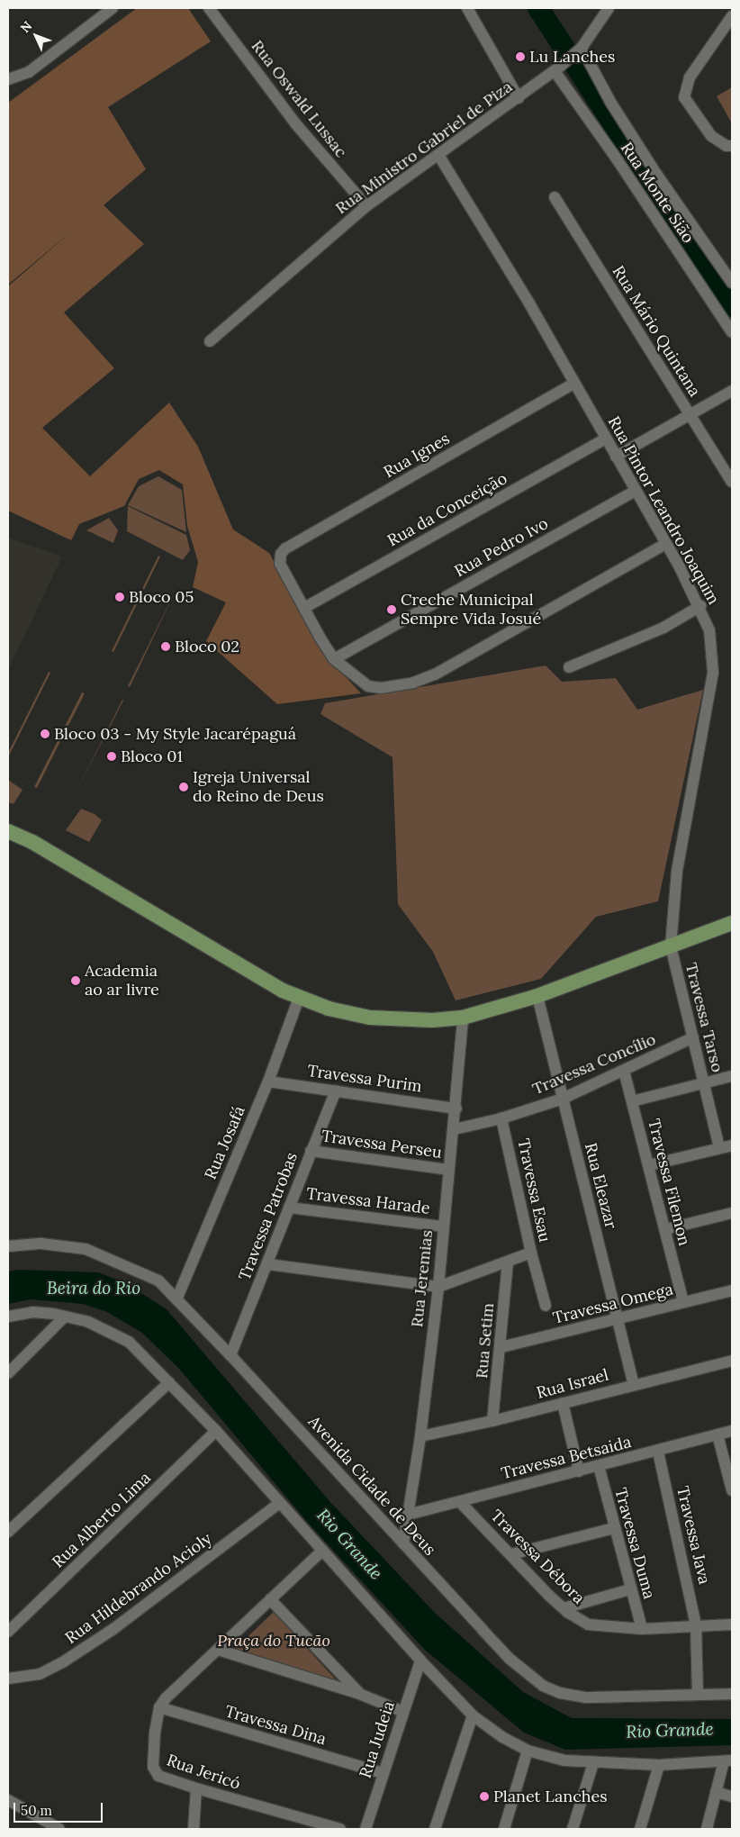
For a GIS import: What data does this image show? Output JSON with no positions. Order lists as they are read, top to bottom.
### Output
{
  "streets": {
    "street": [
      "Rua Oswald Lussac",
      "Rua Ministro Gabriel de Piza",
      "Rua Monte Sião",
      "Rua Mário Quintana",
      "Rua Ignes",
      "Rua da Conceição",
      "Rua Pintor Leandro Joaquim",
      "Rua Pedro Ivo",
      "Travessa Tarso",
      "Travessa Concílio",
      "Travessa Purim",
      "Rua Josafá",
      "Travessa Perseu",
      "Travessa Filemon",
      "Rua Eleazar",
      "Travessa Esau",
      "Travessa Harade",
      "Travessa Patrobas",
      "Rua Jeremias",
      "Travessa Omega",
      "Rua Setim",
      "Rua Israel",
      "Travessa Betsaida",
      "Avenida Cidade de Deus",
      "Rua Alberto Lima",
      "Travessa Java",
      "Travessa Duma",
      "Travessa Débora",
      "Rua Hildebrando Acioly",
      "Travessa Dina",
      "Rua Judeia",
      "Rua Jericó"
    ]
  },
  "crossings": [
    ["Rua Oswald Lussac", "Rua Ministro Gabriel de Piza"],
    ["Rua Ministro Gabriel de Piza", "Rua Monte Sião"],
    ["Rua Ministro Gabriel de Piza", "Rua Pintor Leandro Joaquim"],
    ["Rua Ignes", "Rua da Conceição"],
    ["Rua Ignes", "Rua Pintor Leandro Joaquim"],
    ["Rua da Conceição", "Rua Pintor Leandro Joaquim"],
    ["Rua Pintor Leandro Joaquim", "Rua Pedro Ivo"],
    ["Rua Pintor Leandro Joaquim", "Travessa Tarso"],
    ["Travessa Tarso", "Travessa Concílio"],
    ["Travessa Concílio", "Travessa Filemon"],
    ["Travessa Concílio", "Rua Eleazar"],
    ["Travessa Concílio", "Travessa Esau"],
    ["Travessa Concílio", "Rua Jeremias"],
    ["Travessa Purim", "Rua Josafá"],
    ["Travessa Purim", "Travessa Patrobas"],
    ["Travessa Purim", "Rua Jeremias"],
    ["Rua Josafá", "Avenida Cidade de Deus"],
    ["Travessa Perseu", "Travessa Patrobas"],
    ["Travessa Perseu", "Rua Jeremias"],
    ["Travessa Filemon", "Travessa Omega"],
    ["Rua Eleazar", "Travessa Omega"],
    ["Rua Eleazar", "Rua Israel"],
    ["Travessa Esau", "Rua Jeremias"],
    ["Travessa Esau", "Rua Setim"],
    ["Travessa Harade", "Travessa Patrobas"],
    ["Travessa Harade", "Rua Jeremias"],
    ["Travessa Patrobas", "Avenida Cidade de Deus"],
    ["Rua Jeremias", "Rua Israel"],
    ["Rua Jeremias", "Travessa Betsaida"],
    ["Rua Jeremias", "Avenida Cidade de Deus"],
    ["Travessa Omega", "Rua Setim"],
    ["Rua Setim", "Rua Israel"],
    ["Travessa Betsaida", "Travessa Java"],
    ["Travessa Betsaida", "Travessa Duma"],
    ["Travessa Betsaida", "Travessa Débora"],
    ["Avenida Cidade de Deus", "Travessa Java"],
    ["Travessa Java", "Travessa Débora"],
    ["Travessa Duma", "Travessa Débora"],
    ["Travessa Dina", "Rua Judeia"],
    ["Travessa Dina", "Rua Jericó"]
  ],
  "water": ["Beira do Rio", "Rio Grande"],
  "parks": ["Praça do Tucão"],
  "places": [
    "Lu Lanches",
    "Bloco 05",
    "Creche Municipal Sempre Vida Josué",
    "Bloco 02",
    "Bloco 03 - My Style Jacarépaguá",
    "Bloco 01",
    "Igreja Universal do Reino de Deus",
    "Academia ao ar livre",
    "Planet Lanches"
  ],
  "scale_bar": "50 m",
  "north": "top left"
}
